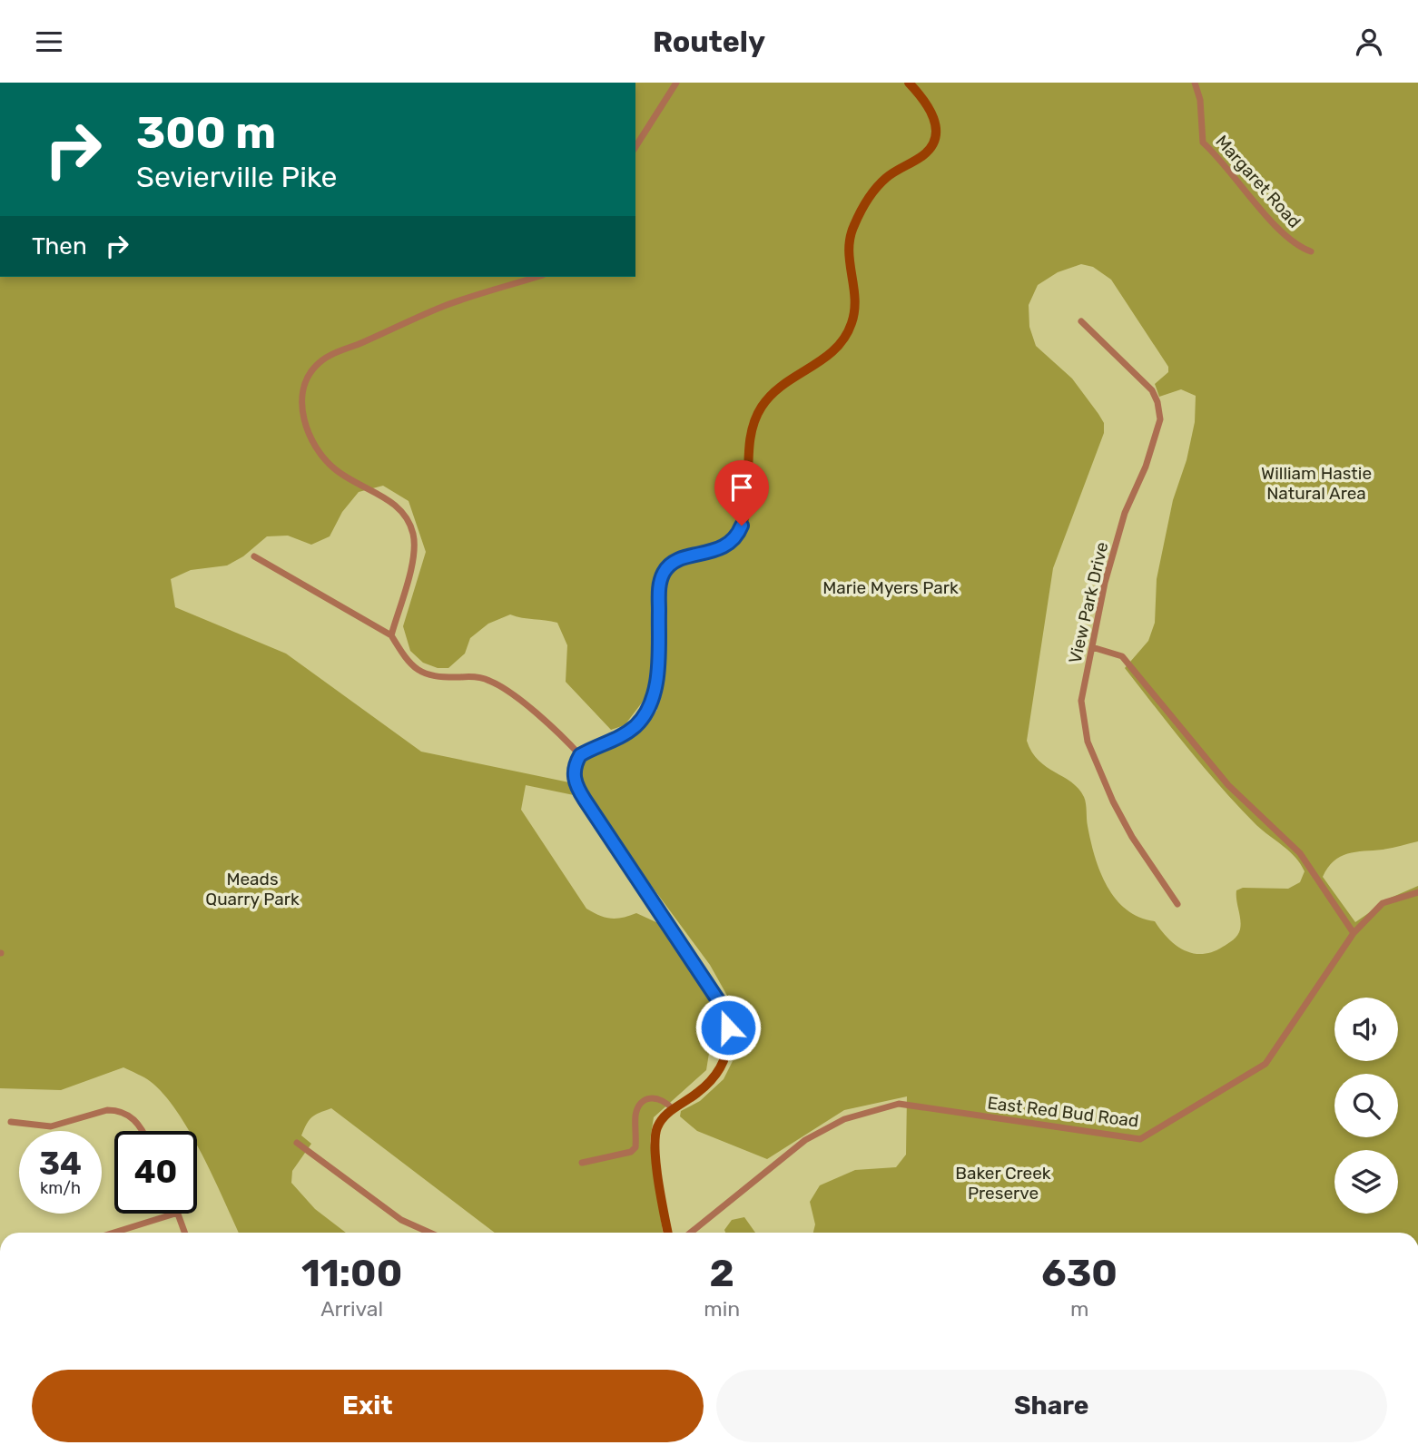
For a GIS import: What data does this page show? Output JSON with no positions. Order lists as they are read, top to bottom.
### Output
{
  "streets": {
    "street": ["Margaret Road", "View Park Drive", "East Red Bud Road"]
  },
  "parks": [
    "William Hastie Natural Area",
    "Marie Myers Park",
    "Meads Quarry Park",
    "Baker Creek Preserve"
  ],
  "page": {
    "header": "Routely",
    "turn": ["300 m", "Sevierville Pike"],
    "then": "Then",
    "speed": "34 km/h",
    "limit": "40",
    "eta": [
      "11:00",
      "Arrival",
      "2",
      "min",
      "630",
      "m"
    ],
    "buttons": ["Exit", "Share"]
  }
}
